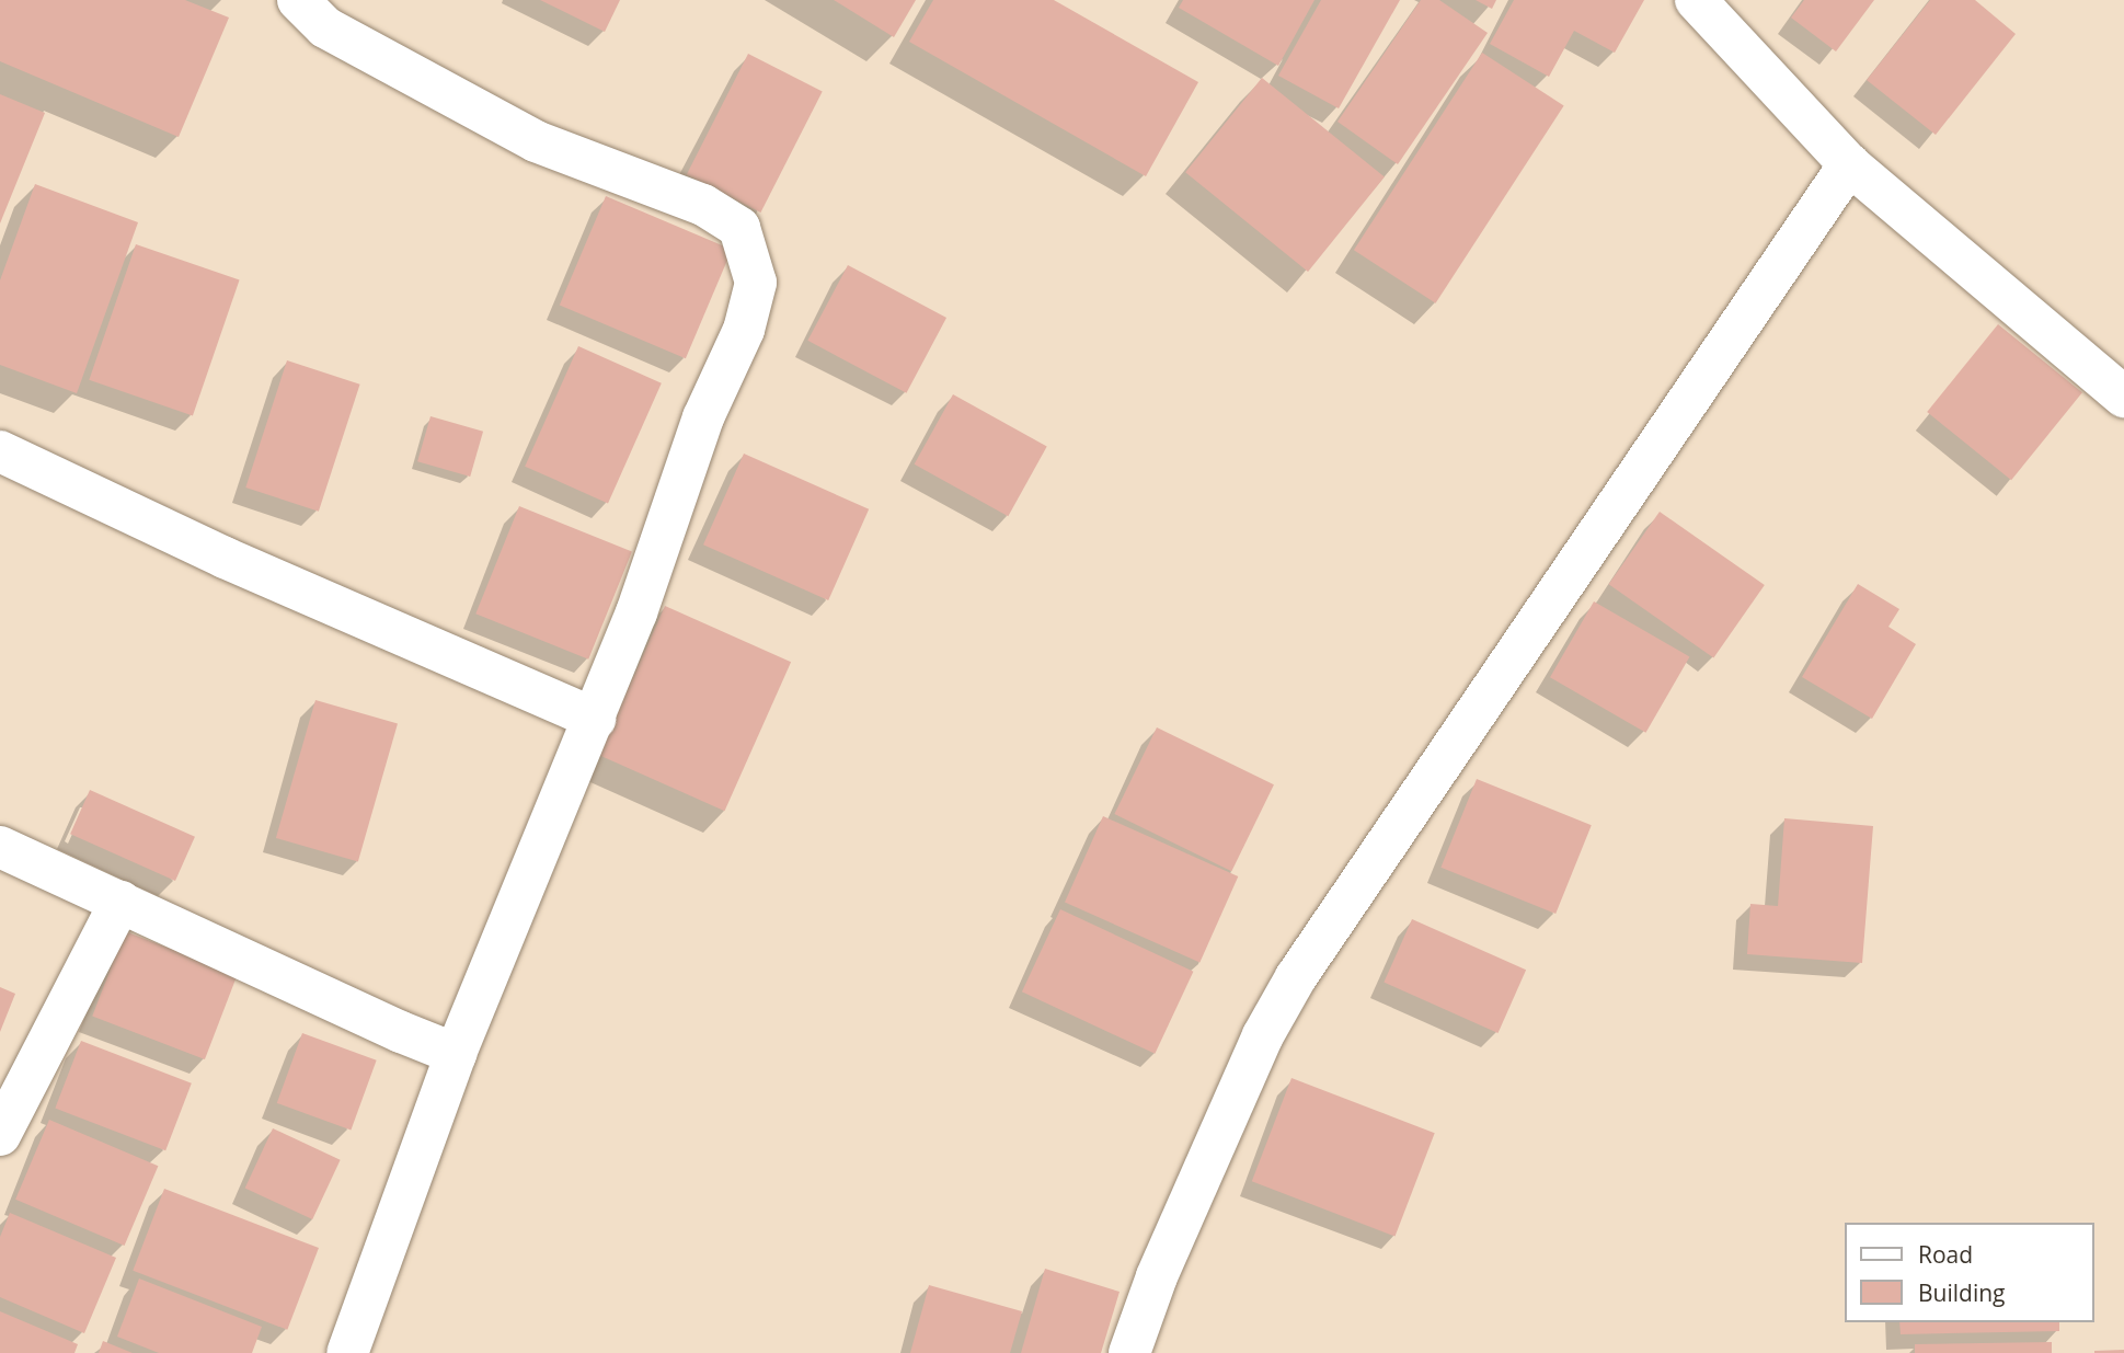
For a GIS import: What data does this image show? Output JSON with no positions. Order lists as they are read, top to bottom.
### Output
{
  "legend": ["Road", "Building"]
}
